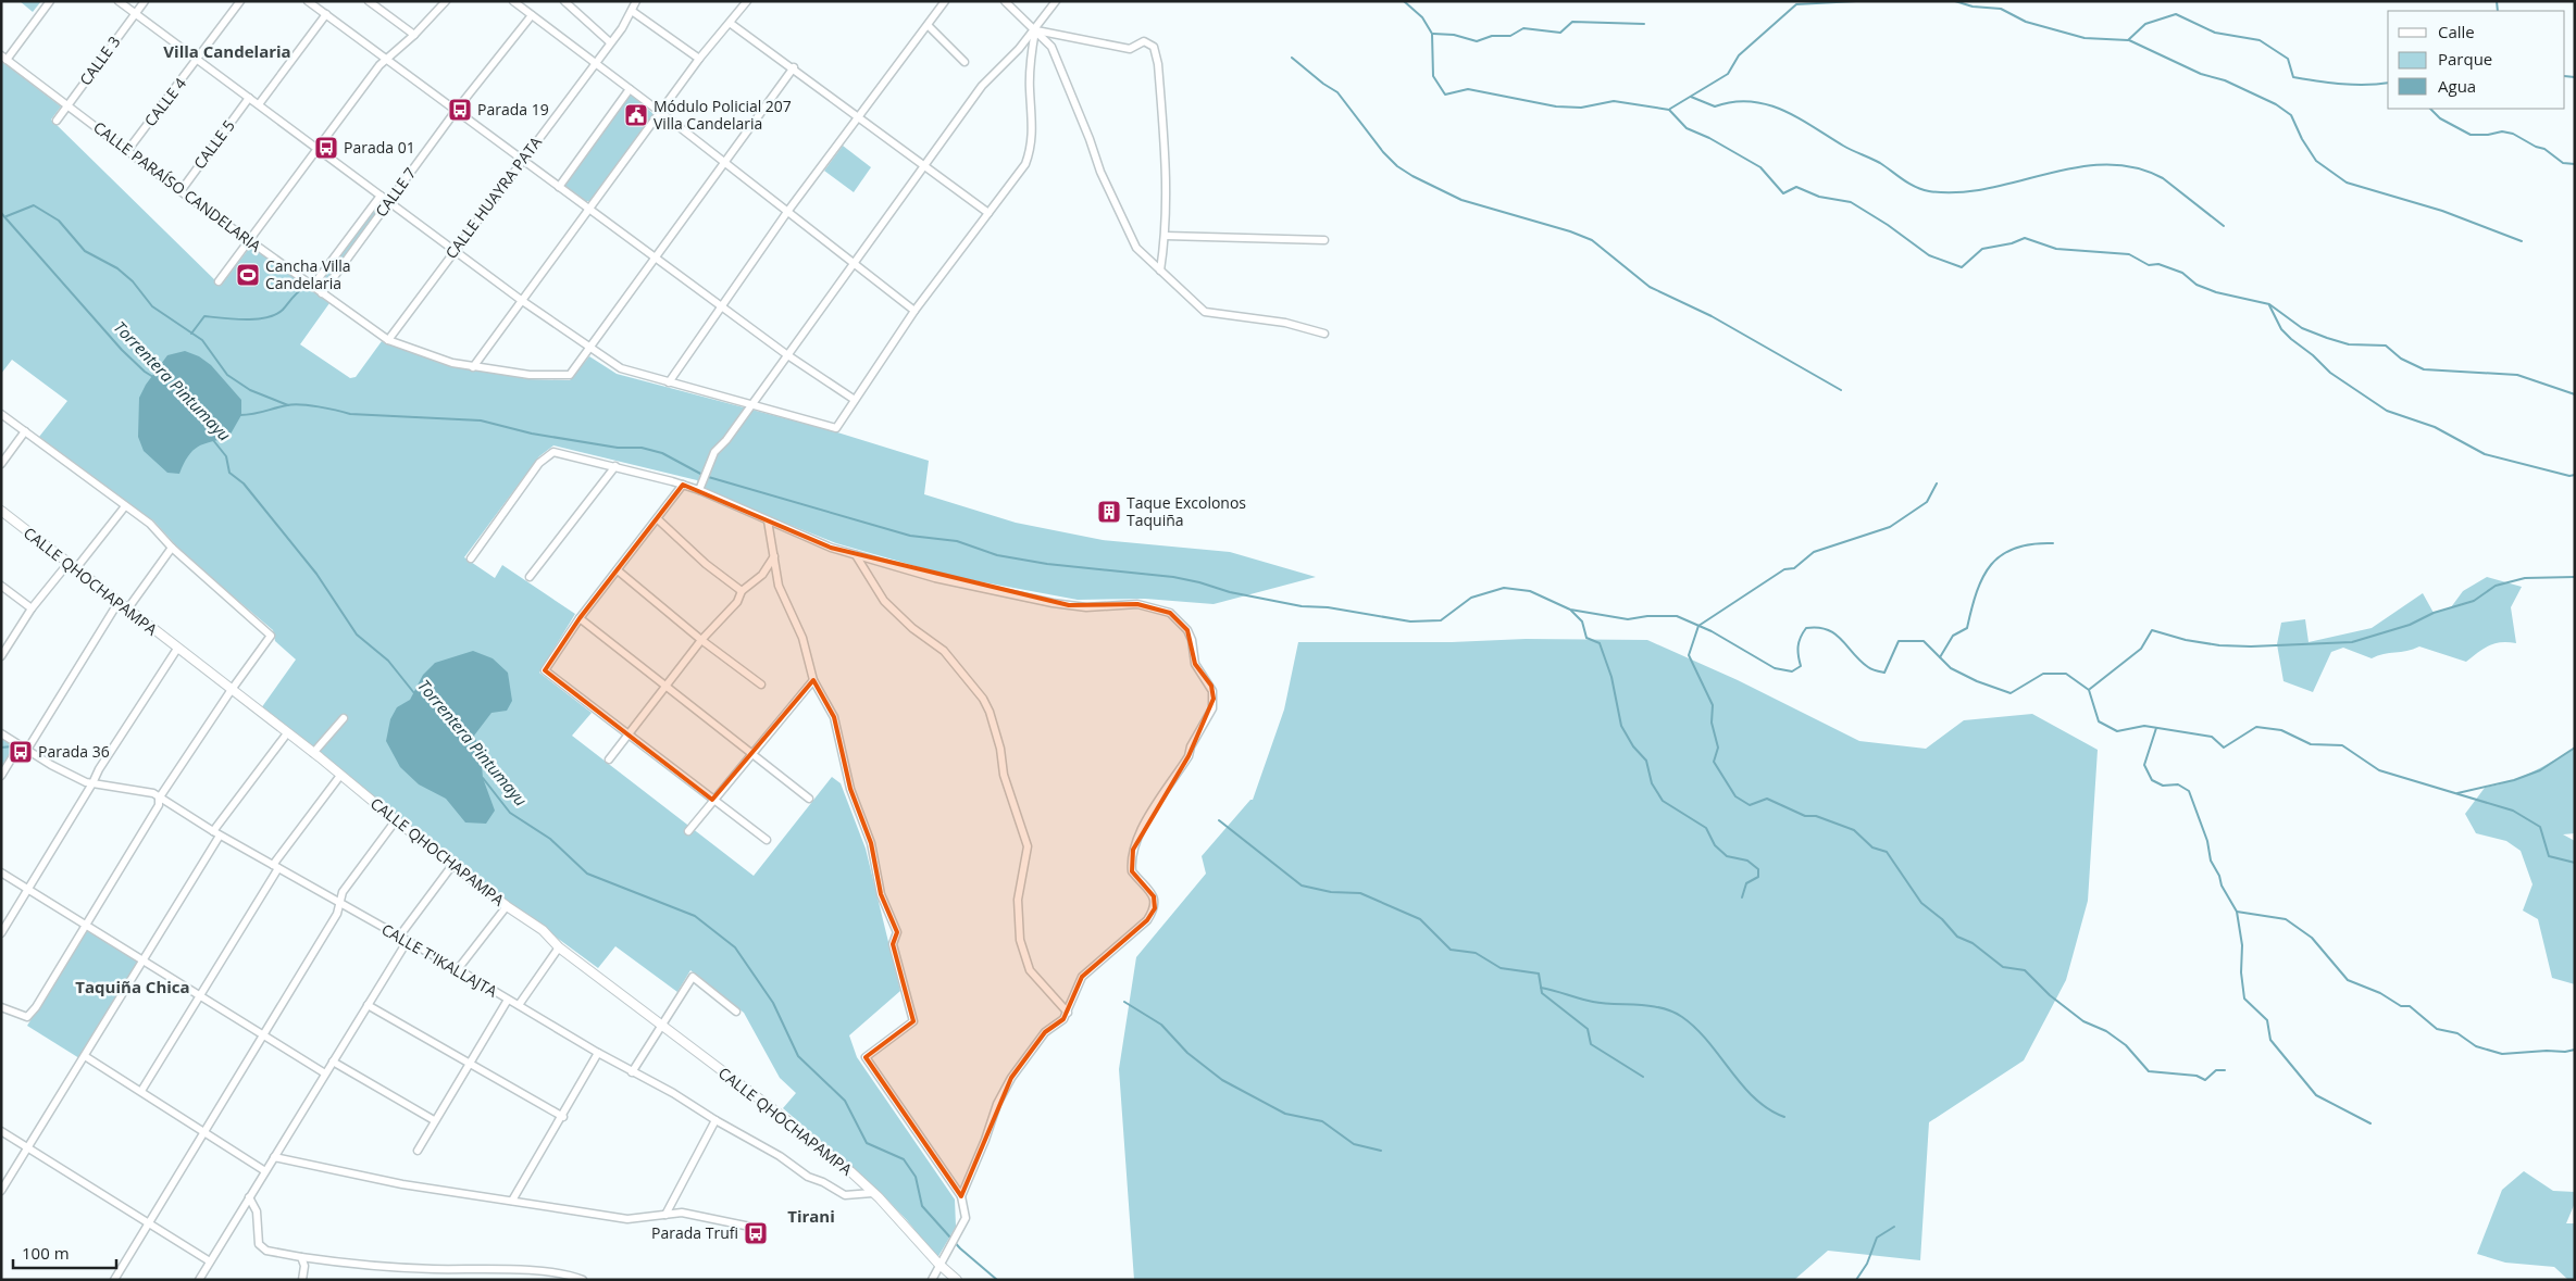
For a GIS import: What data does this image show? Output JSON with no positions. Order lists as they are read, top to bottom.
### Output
{
  "streets": {
    "street": [
      "CALLE 3",
      "CALLE 4",
      "CALLE 5",
      "CALLE PARAÍSO CANDELARIA",
      "CALLE 7",
      "CALLE HUAYRA PATA",
      "CALLE QHOCHAPAMPA",
      "CALLE T'IKALLAJTA"
    ]
  },
  "crossings": [
    ["CALLE 3", "CALLE PARAÍSO CANDELARIA"],
    ["CALLE 4", "CALLE PARAÍSO CANDELARIA"],
    ["CALLE 5", "CALLE PARAÍSO CANDELARIA"],
    ["CALLE PARAÍSO CANDELARIA", "CALLE 7"],
    ["CALLE PARAÍSO CANDELARIA", "CALLE HUAYRA PATA"],
    ["CALLE QHOCHAPAMPA", "CALLE T'IKALLAJTA"]
  ],
  "districts": ["Villa Candelaria", "Taquiña Chica", "Tirani"],
  "water": ["Torrentera Pintumayu"],
  "places": {
    "bus stop": [
      "Parada 19",
      "Parada 01",
      "Parada 36",
      "Parada Trufi"
    ],
    "public building": ["Módulo Policial 207 Villa Candelaria"],
    "sports": ["Cancha Villa Candelaria"],
    "building": ["Taque Excolonos Taquiña"]
  },
  "legend": ["Calle", "Parque", "Agua"],
  "scale_bar": "100 m"
}
